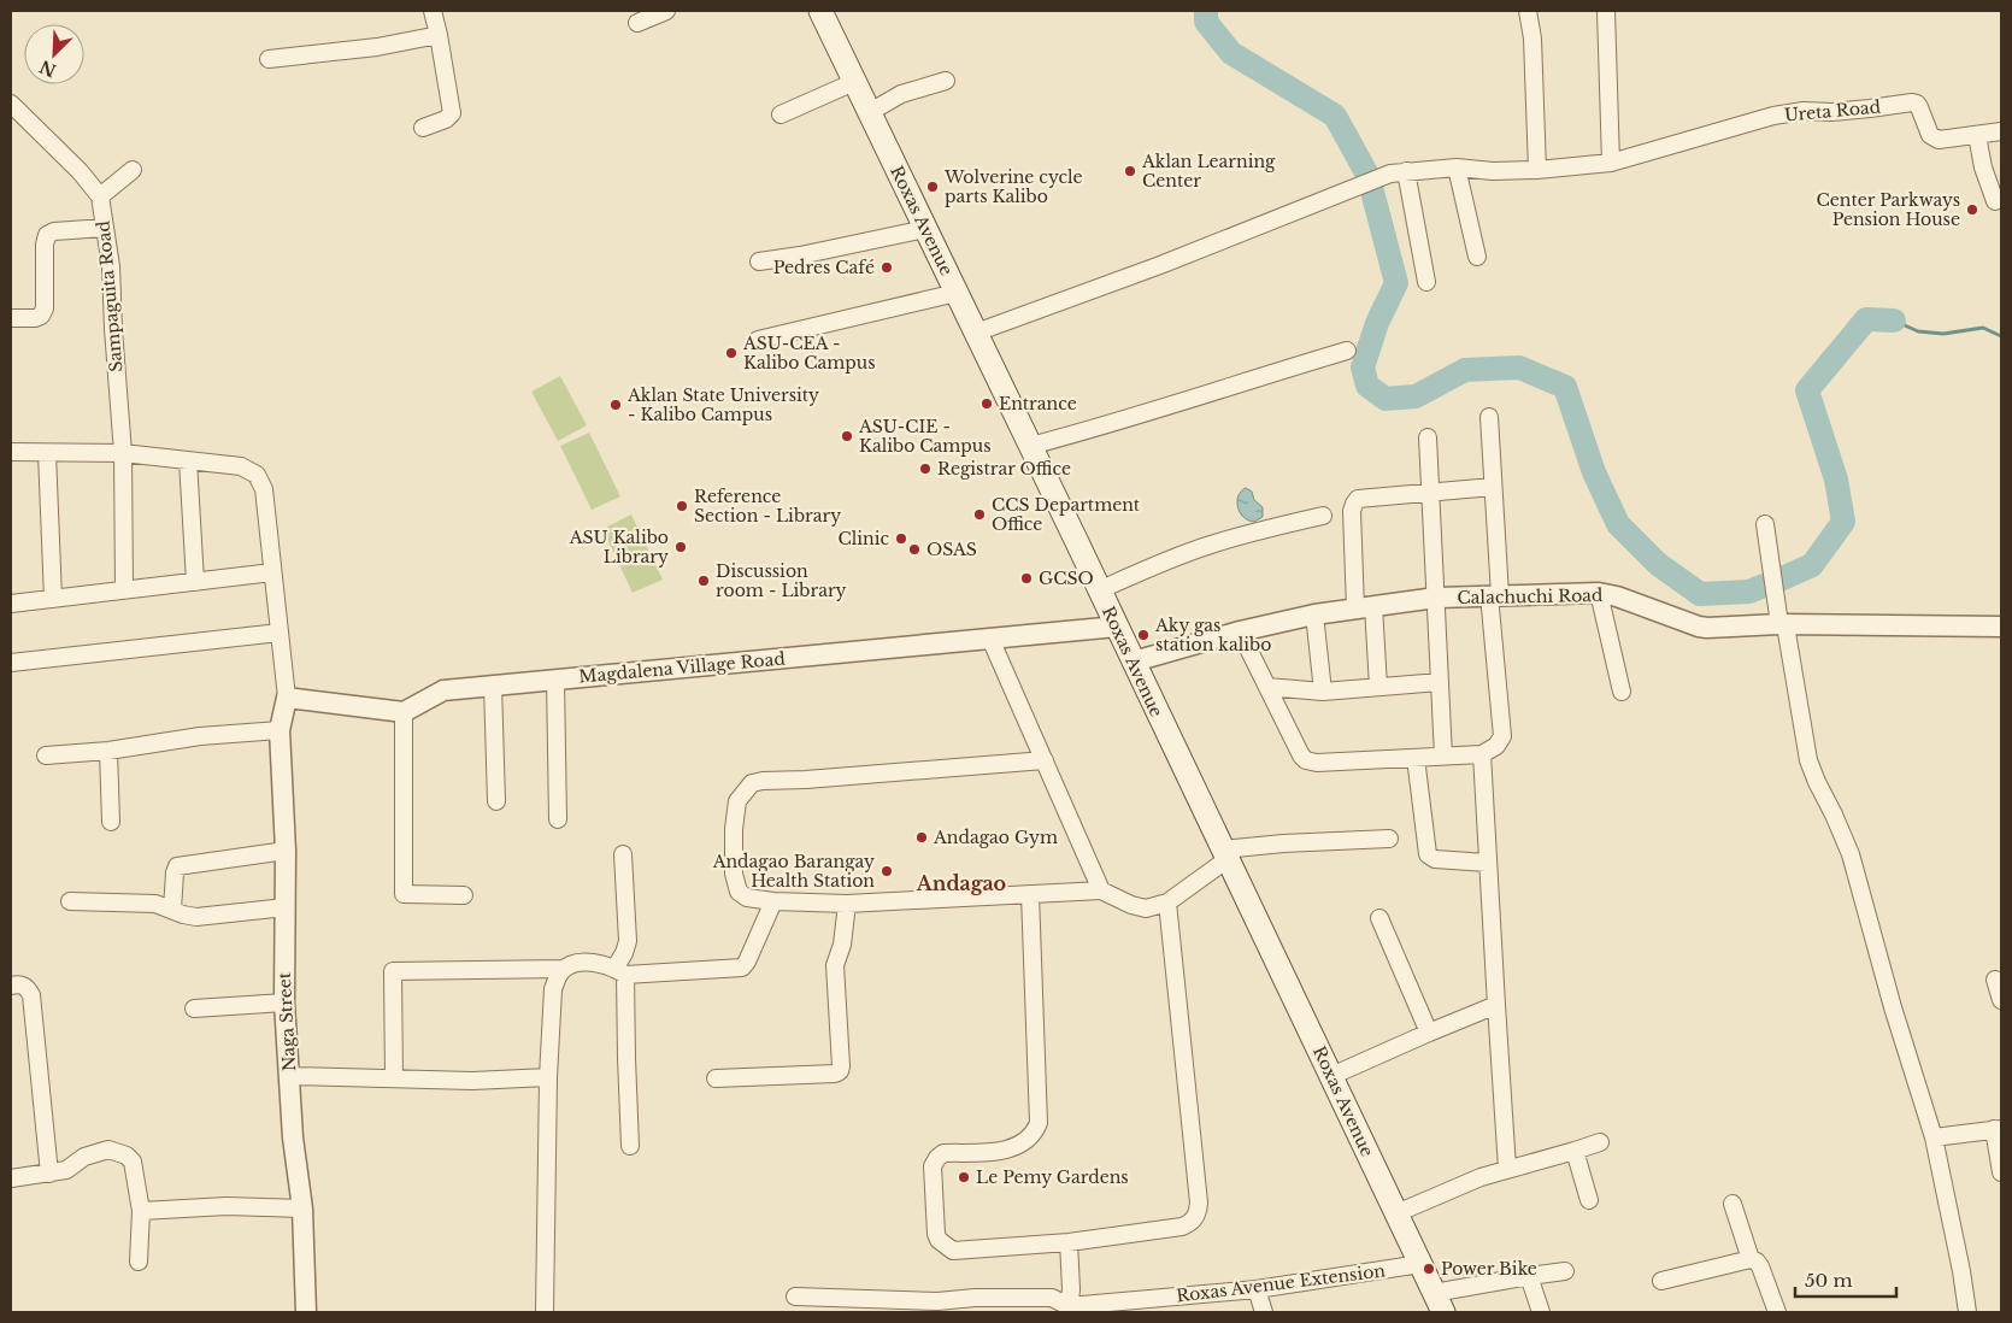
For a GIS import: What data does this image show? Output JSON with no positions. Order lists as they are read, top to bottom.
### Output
{
  "streets": {
    "main road": ["Roxas Avenue"],
    "street": [
      "Ureta Road",
      "Sampaguita Road",
      "Calachuchi Road",
      "Magdalena Village Road",
      "Naga Street",
      "Roxas Avenue Extension"
    ]
  },
  "crossings": [
    ["Roxas Avenue", "Calachuchi Road"],
    ["Roxas Avenue", "Magdalena Village Road"],
    ["Roxas Avenue", "Roxas Avenue Extension"]
  ],
  "districts": ["Andagao"],
  "places": [
    "Aklan Learning Center",
    "Wolverine cycle parts Kalibo",
    "Center Parkways Pension House",
    "Pedres Café",
    "ASU-CEA - Kalibo Campus",
    "Entrance",
    "Aklan State University - Kalibo Campus",
    "ASU-CIE - Kalibo Campus",
    "Registrar Office",
    "Reference Section - Library",
    "CCS Department Office",
    "Clinic",
    "ASU Kalibo Library",
    "OSAS",
    "GCSO",
    "Discussion room - Library",
    "Aky gas station kalibo",
    "Andagao Gym",
    "Andagao Barangay Health Station",
    "Le Pemy Gardens",
    "Power Bike"
  ],
  "scale_bar": "50 m",
  "north": "bottom left"
}
